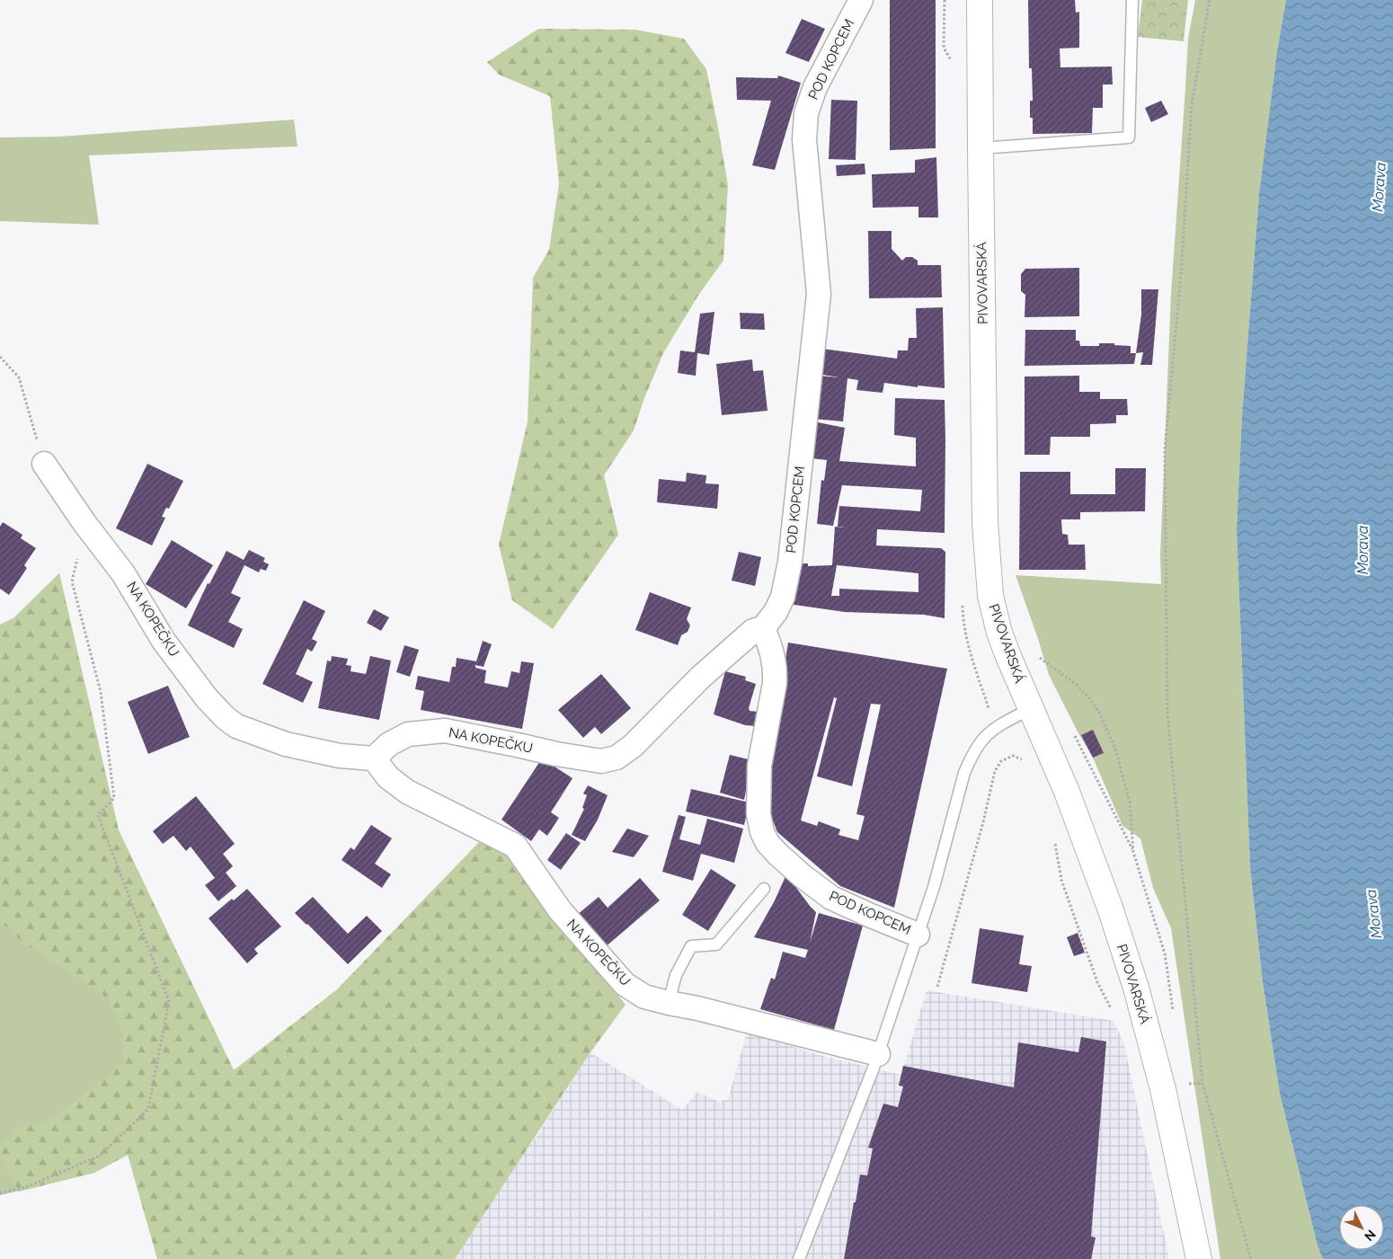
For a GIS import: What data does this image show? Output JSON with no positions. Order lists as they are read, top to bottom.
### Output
{
  "streets": {
    "main road": ["PIVOVARSKÁ"],
    "street": ["POD KOPCEM", "NA KOPEČKU"]
  },
  "crossings": [
    ["POD KOPCEM", "NA KOPEČKU"]
  ],
  "water": ["Morava"],
  "north": "bottom right"
}
